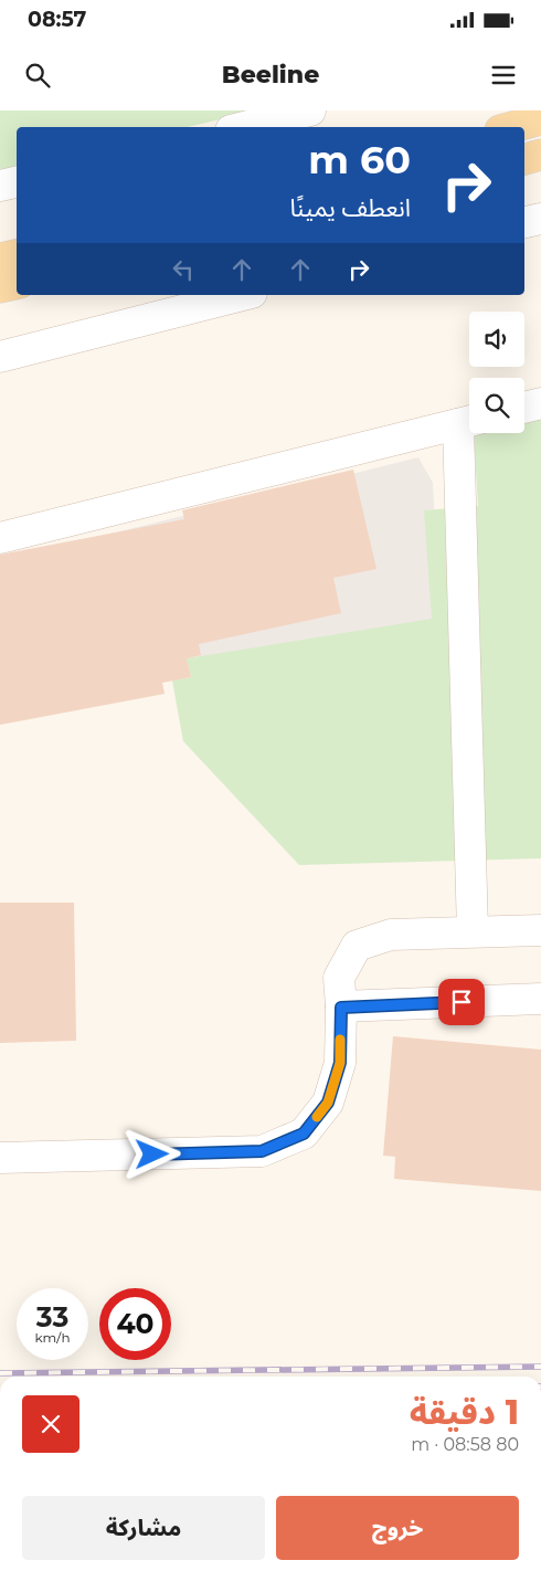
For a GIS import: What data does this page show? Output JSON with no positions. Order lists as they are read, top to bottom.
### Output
{
  "page": {
    "status": "08:57",
    "header": "Beeline",
    "turn": ["60 m", "انعطف يمينًا"],
    "speed": "33 km/h",
    "limit": "40",
    "heading": ["1 دقيقة", "80 m · 08:58"],
    "buttons": ["خروج", "مشاركة"]
  }
}
